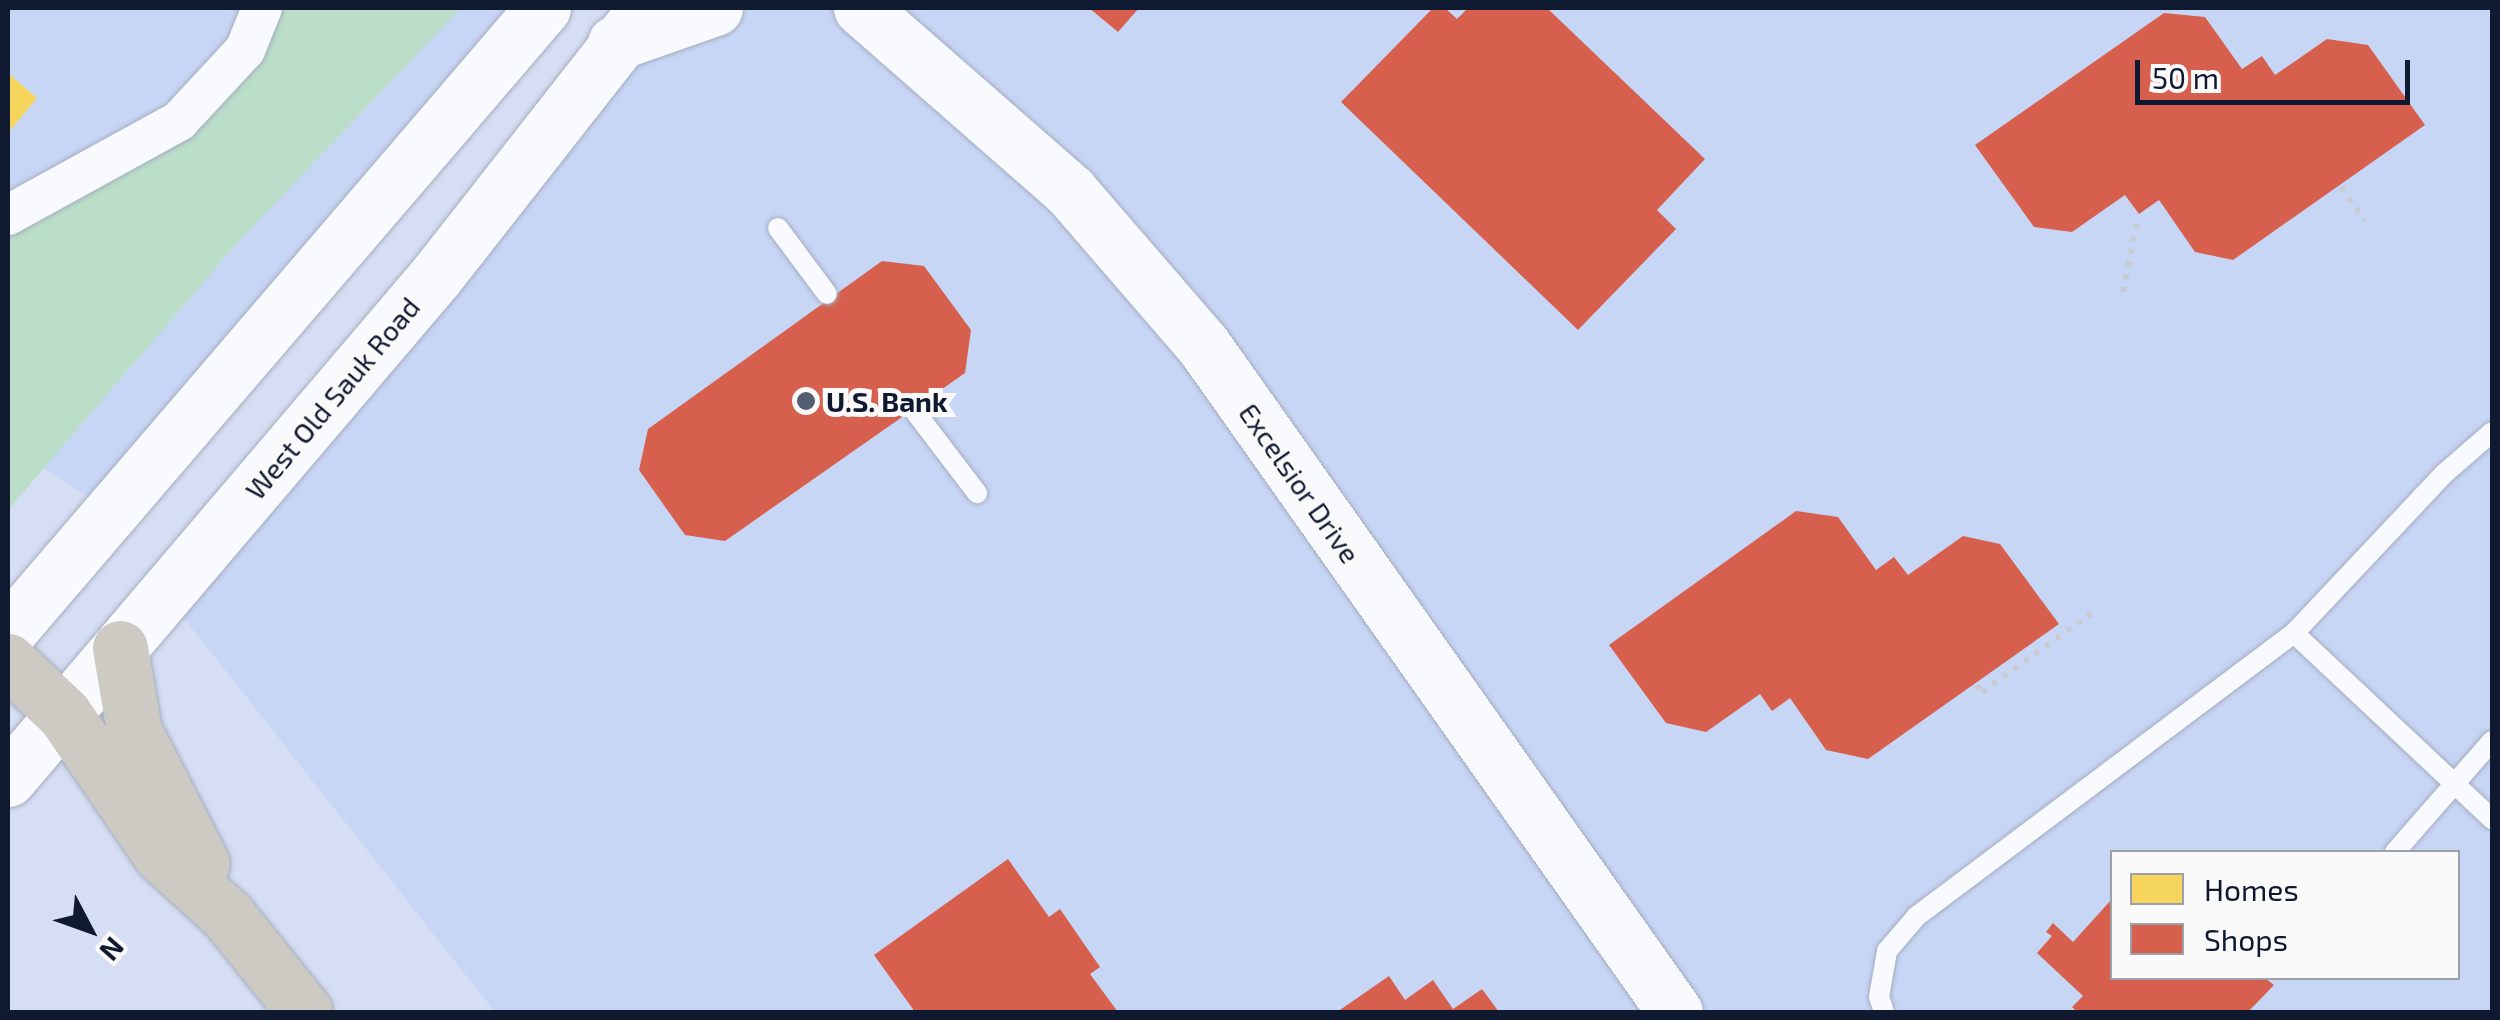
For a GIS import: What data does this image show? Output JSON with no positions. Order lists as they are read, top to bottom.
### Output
{
  "streets": {
    "street": ["West Old Sauk Road", "Excelsior Drive"]
  },
  "places": ["U.S. Bank"],
  "legend": ["Homes", "Shops"],
  "scale_bar": "50 m",
  "north": "bottom right"
}
